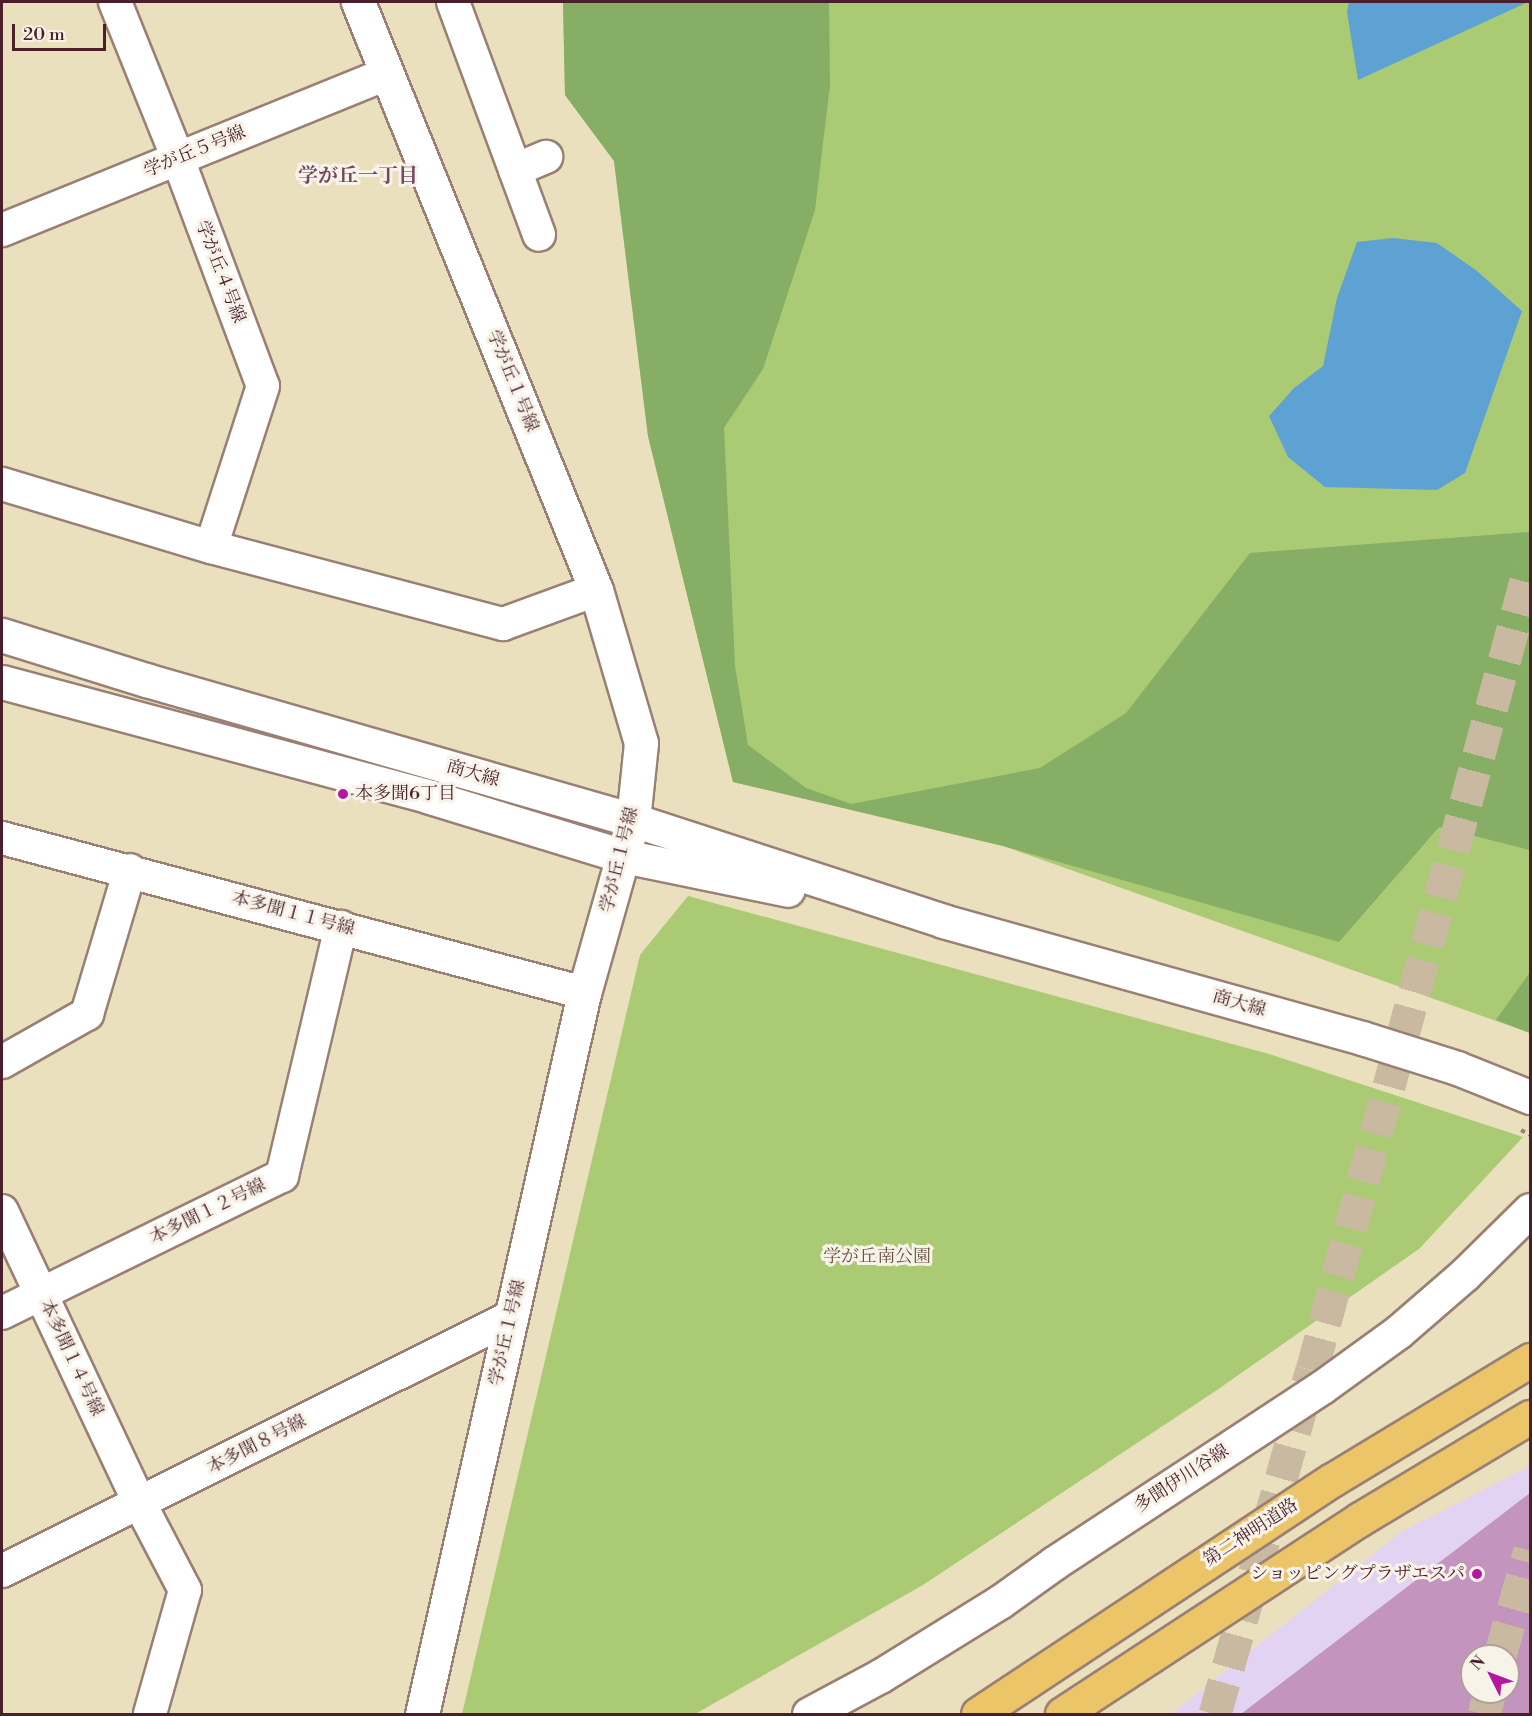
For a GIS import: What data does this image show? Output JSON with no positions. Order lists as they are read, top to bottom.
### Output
{
  "streets": {
    "highway": ["第二神明道路"],
    "street": [
      "学が丘５号線",
      "学が丘４号線",
      "学が丘１号線",
      "商大線",
      "本多聞１１号線",
      "本多聞１２号線",
      "本多聞１４号線",
      "本多聞８号線",
      "多聞伊川谷線"
    ]
  },
  "crossings": [
    ["学が丘５号線", "学が丘４号線"],
    ["学が丘５号線", "学が丘１号線"],
    ["学が丘１号線", "商大線"],
    ["学が丘１号線", "本多聞１１号線"],
    ["学が丘１号線", "本多聞８号線"],
    ["本多聞１１号線", "本多聞１２号線"],
    ["本多聞１２号線", "本多聞１４号線"],
    ["本多聞１４号線", "本多聞８号線"]
  ],
  "districts": ["学が丘一丁目"],
  "parks": ["学が丘南公園"],
  "places": ["本多聞6丁目", "ショッピングプラザエスパ"],
  "scale_bar": "20 m",
  "north": "top left"
}
